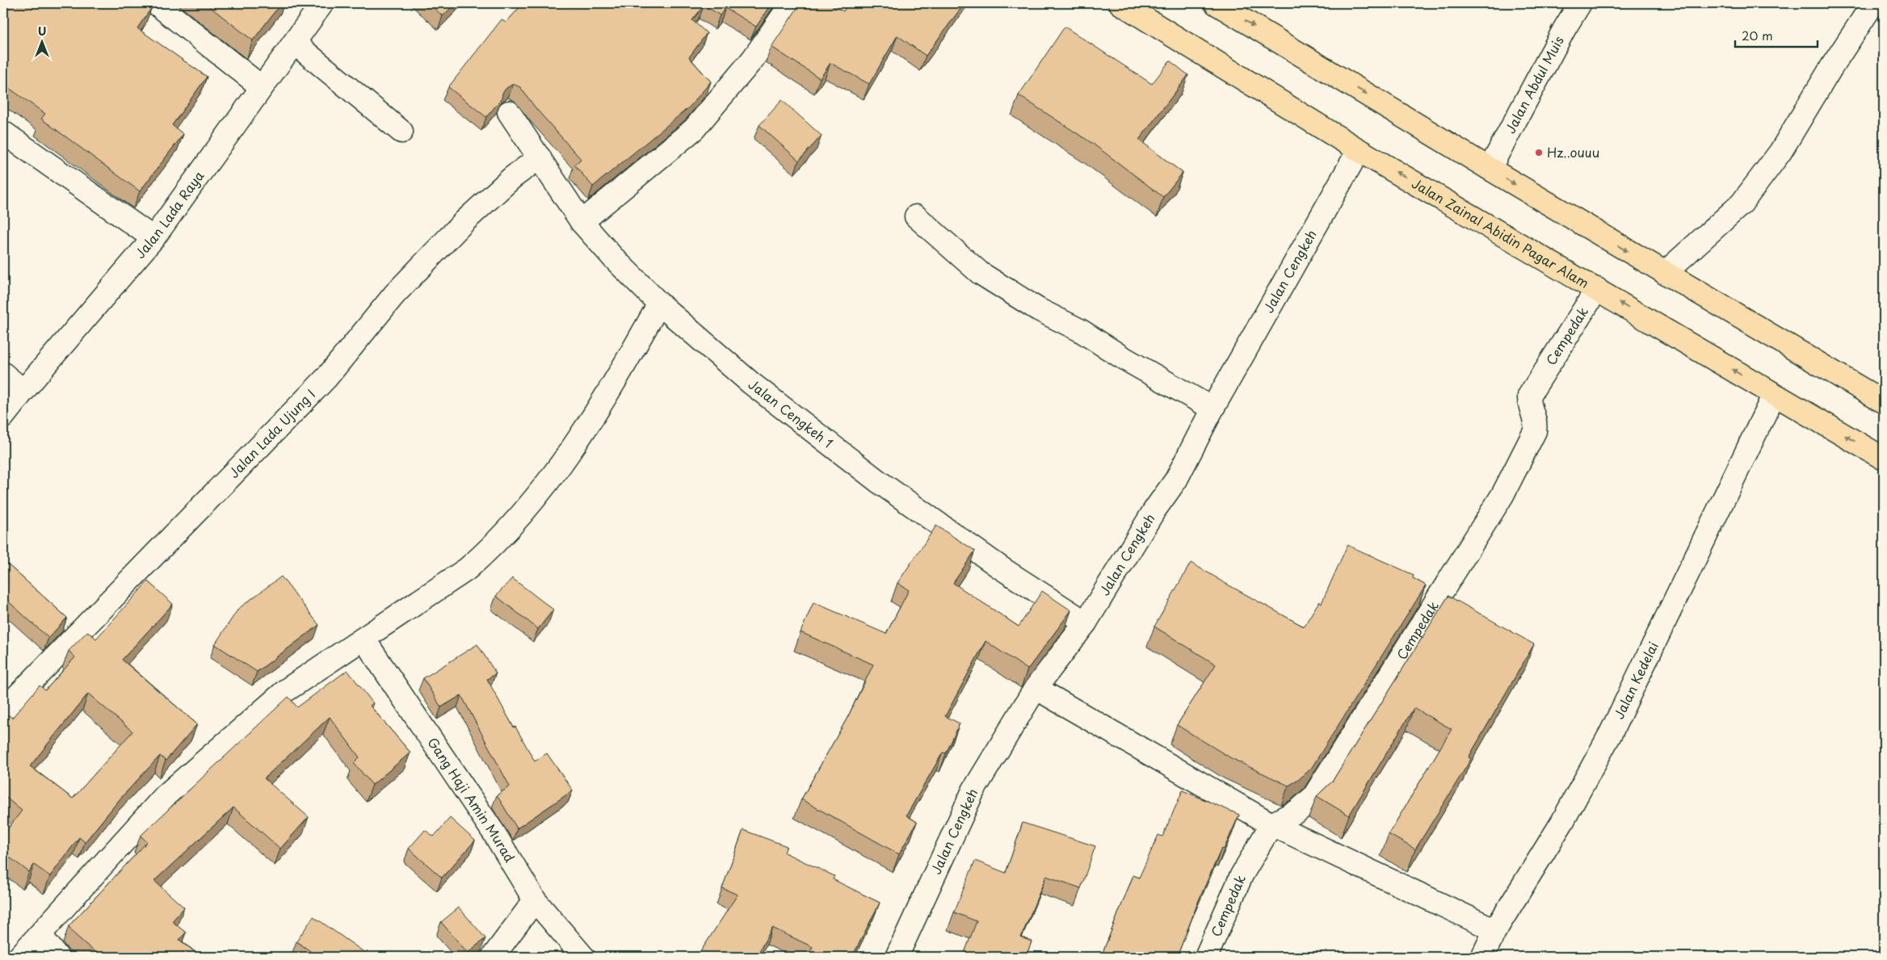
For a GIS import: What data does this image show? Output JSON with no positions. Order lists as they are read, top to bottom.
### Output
{
  "streets": {
    "highway": ["Jalan Zainal Abidin Pagar Alam"],
    "street": [
      "Jalan Abdul Muis",
      "Jalan Lada Raya",
      "Jalan Cengkeh",
      "Cempedak",
      "Jalan Cengkeh 1",
      "Jalan Lada Ujung I",
      "Jalan Kedelai",
      "Gang Haji Amin Murad"
    ]
  },
  "crossings": [
    ["Jalan Zainal Abidin Pagar Alam", "Jalan Cengkeh"],
    ["Jalan Zainal Abidin Pagar Alam", "Cempedak"],
    ["Jalan Zainal Abidin Pagar Alam", "Jalan Kedelai"],
    ["Jalan Cengkeh", "Jalan Cengkeh 1"],
    ["Jalan Cengkeh 1", "Jalan Lada Ujung I"]
  ],
  "places": ["Hz..ouuu"],
  "scale_bar": "20 m",
  "north": "top"
}
